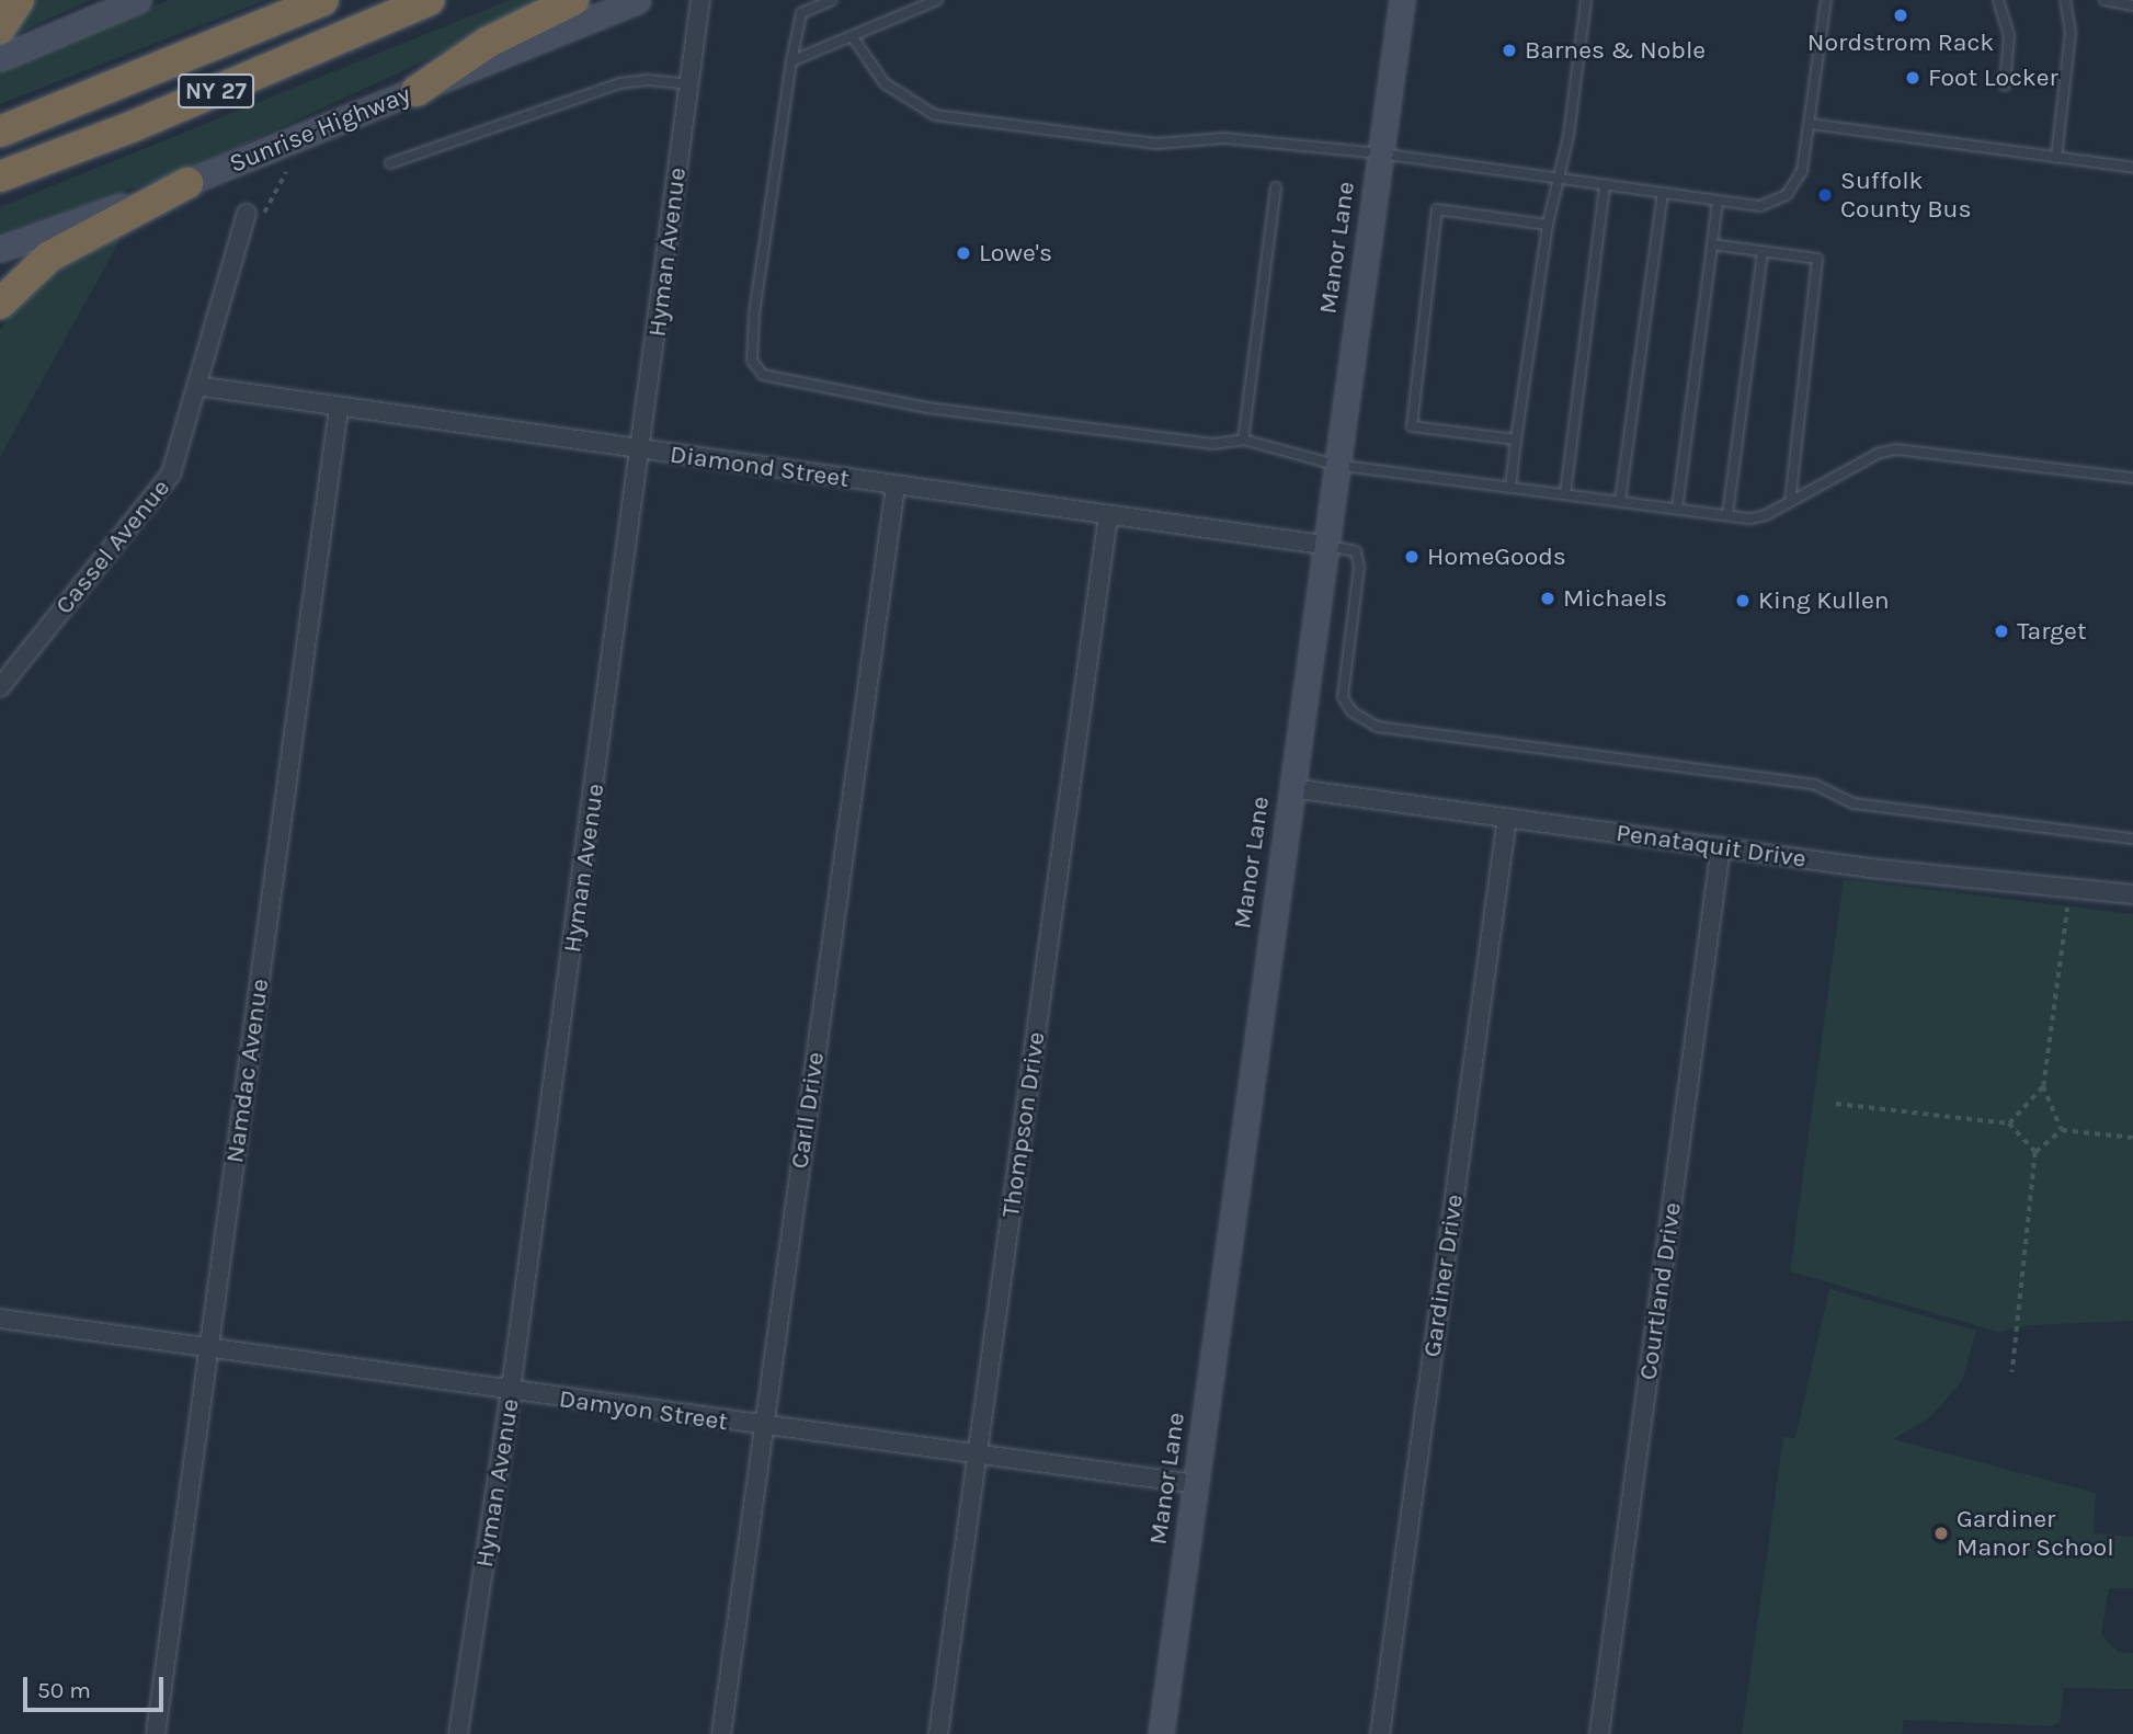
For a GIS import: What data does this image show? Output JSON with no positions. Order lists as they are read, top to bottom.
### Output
{
  "streets": {
    "highway": ["NY 27"],
    "street": [
      "Sunrise Highway",
      "Manor Lane",
      "Hyman Avenue",
      "Diamond Street",
      "Cassel Avenue",
      "Penataquit Drive",
      "Namdac Avenue",
      "Carll Drive",
      "Thompson Drive",
      "Gardiner Drive",
      "Courtland Drive",
      "Damyon Street"
    ]
  },
  "crossings": [
    ["Manor Lane", "Diamond Street"],
    ["Manor Lane", "Penataquit Drive"],
    ["Manor Lane", "Damyon Street"],
    ["Hyman Avenue", "Diamond Street"],
    ["Hyman Avenue", "Damyon Street"],
    ["Diamond Street", "Cassel Avenue"],
    ["Diamond Street", "Namdac Avenue"],
    ["Diamond Street", "Carll Drive"],
    ["Diamond Street", "Thompson Drive"],
    ["Penataquit Drive", "Gardiner Drive"],
    ["Penataquit Drive", "Courtland Drive"],
    ["Namdac Avenue", "Damyon Street"],
    ["Carll Drive", "Damyon Street"],
    ["Thompson Drive", "Damyon Street"]
  ],
  "places": [
    "Nordstrom Rack",
    "Barnes & Noble",
    "Foot Locker",
    "Suffolk County Bus",
    "Lowe's",
    "HomeGoods",
    "Michaels",
    "King Kullen",
    "Target",
    "Gardiner Manor School"
  ],
  "scale_bar": "50 m"
}
